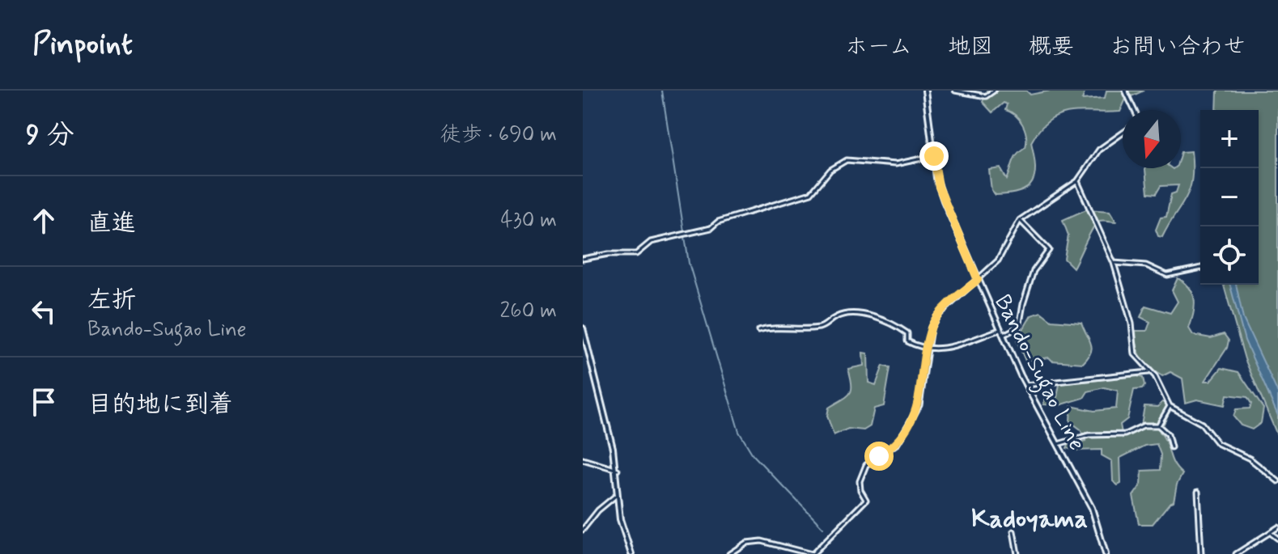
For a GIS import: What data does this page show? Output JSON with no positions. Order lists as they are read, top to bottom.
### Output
{
  "streets": {
    "main road": ["Bando-Sugao Line"]
  },
  "districts": ["Kadoyama"],
  "north": "bottom",
  "page": {
    "header": "Pinpoint",
    "nav": [
      "ホーム",
      "地図",
      "概要",
      "お問い合わせ"
    ],
    "heading": ["9 分", "徒歩 · 690 m"],
    "map_buttons": ["+", "−"],
    "list": [
      ["直進", "430 m"],
      ["左折", "Bando-Sugao Line", "260 m"],
      "目的地に到着"
    ]
  }
}
